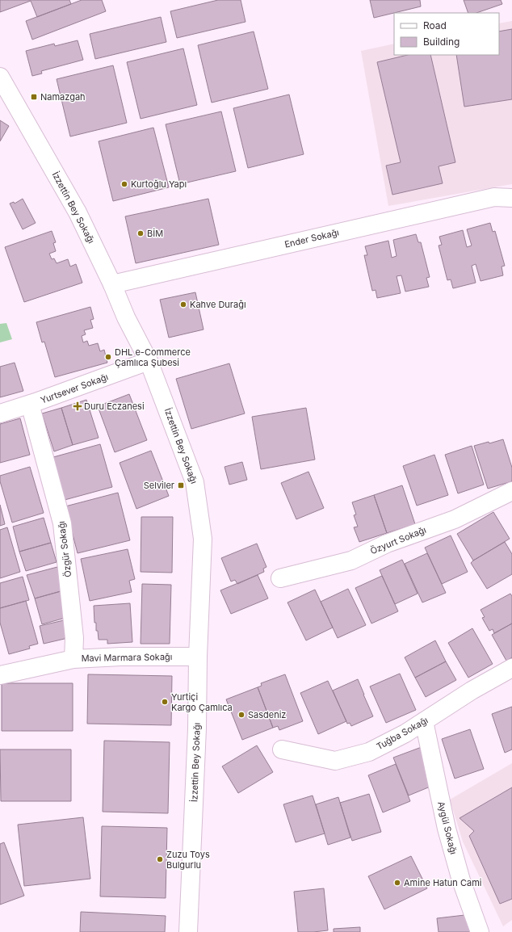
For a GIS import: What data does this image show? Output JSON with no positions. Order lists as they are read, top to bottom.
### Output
{
  "streets": {
    "street": [
      "İzzettin Bey Sokağı",
      "Ender Sokağı",
      "Yurtsever Sokağı",
      "Özyurt Sokağı",
      "Özgür Sokağı",
      "Mavi Marmara Sokağı",
      "Tuğba Sokağı",
      "Aygül Sokağı"
    ]
  },
  "crossings": [
    ["İzzettin Bey Sokağı", "Ender Sokağı"],
    ["İzzettin Bey Sokağı", "Yurtsever Sokağı"],
    ["İzzettin Bey Sokağı", "Mavi Marmara Sokağı"],
    ["Yurtsever Sokağı", "Özgür Sokağı"],
    ["Özgür Sokağı", "Mavi Marmara Sokağı"],
    ["Tuğba Sokağı", "Aygül Sokağı"]
  ],
  "places": {
    "transit": ["Namazgah", "Selviler"],
    "other": [
      "Kurtoğlu Yapı",
      "BİM",
      "Kahve Durağı",
      "DHL e-Commerce Çamlıca Şubesi",
      "Yurtiçi Kargo Çamlıca",
      "Sasdeniz",
      "Zuzu Toys Bulgurlu",
      "Amine Hatun Cami"
    ],
    "health": ["Duru Eczanesi"]
  },
  "legend": ["Road", "Building"]
}
